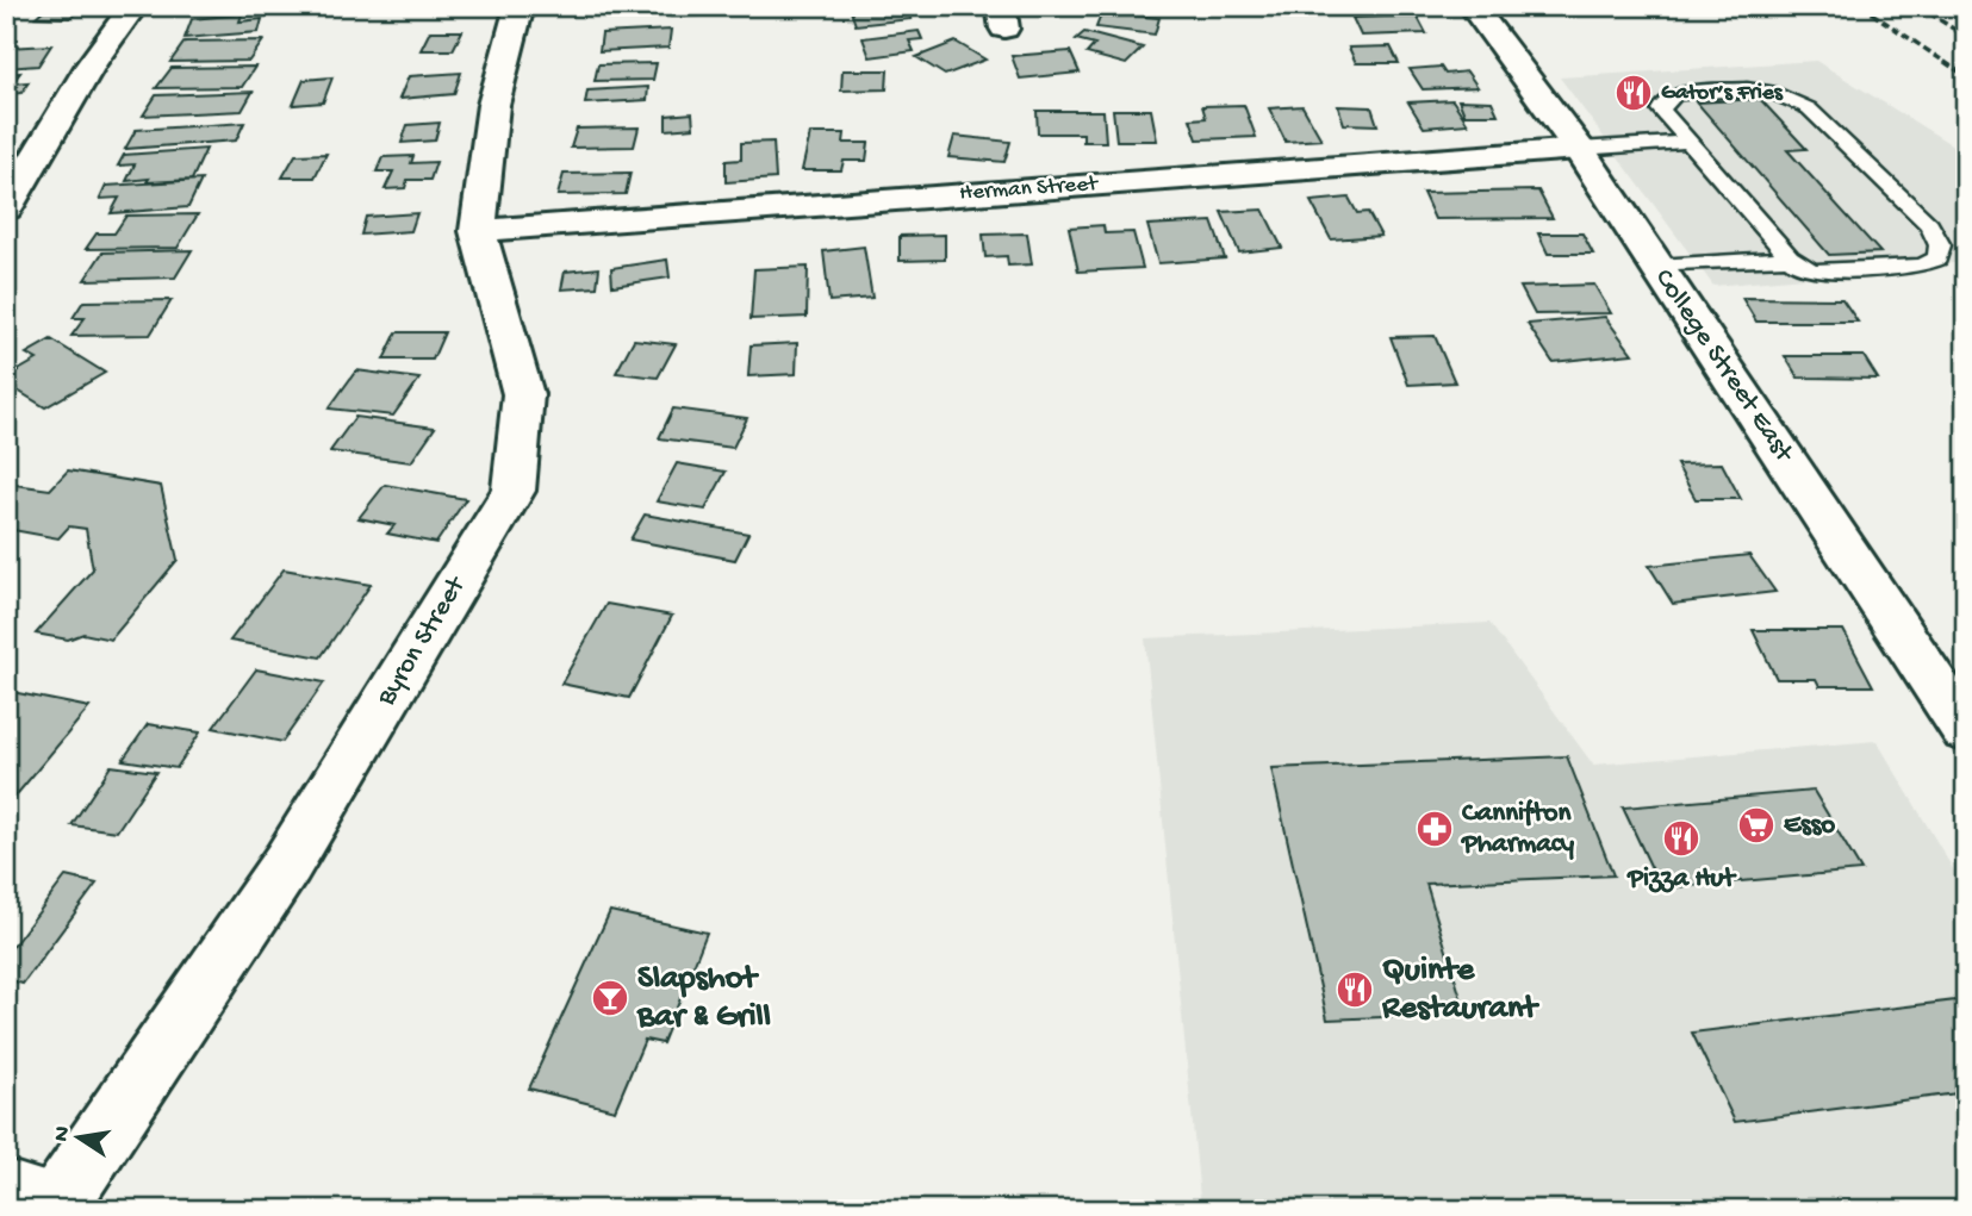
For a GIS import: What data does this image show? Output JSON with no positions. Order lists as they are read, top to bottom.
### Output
{
  "streets": {
    "street": ["Herman Street", "College Street East", "Byron Street"]
  },
  "crossings": [
    ["Herman Street", "College Street East"],
    ["Herman Street", "Byron Street"]
  ],
  "places": {
    "restaurant": ["Gator’s Fries", "Pizza Hut", "Quinte Restaurant"],
    "supermarket": ["Esso"],
    "pharmacy": ["Cannifton Pharmacy"],
    "bar": ["Slapshot Bar & Grill"]
  },
  "north": "left"
}
